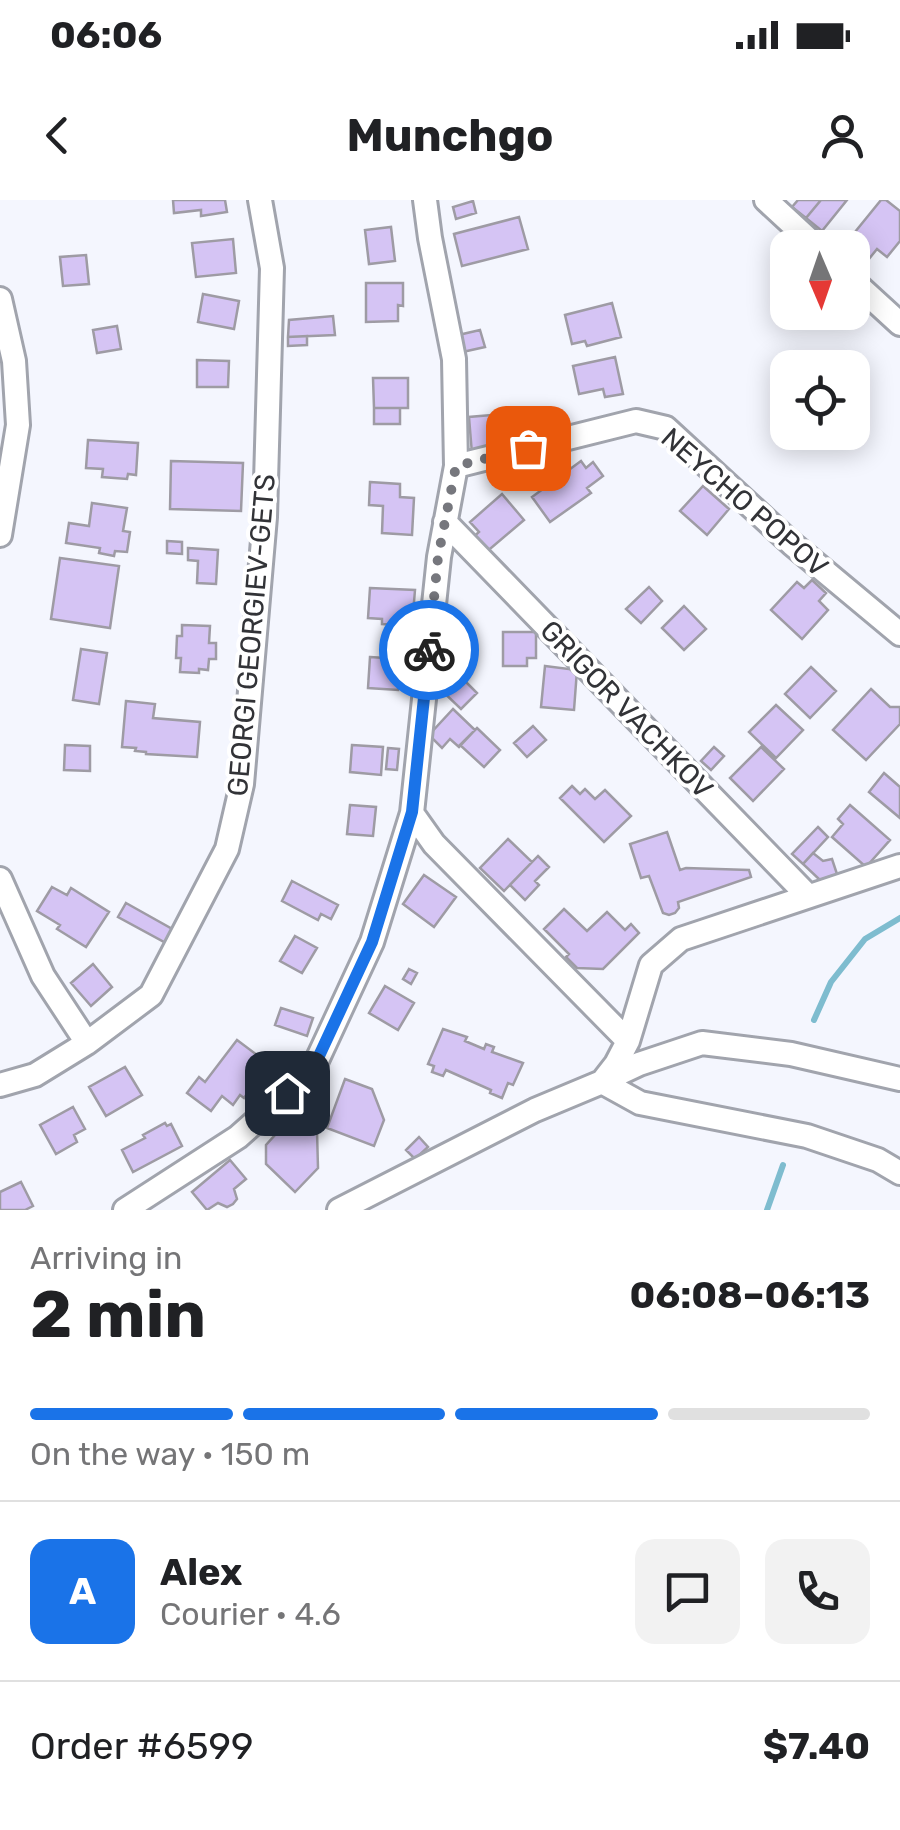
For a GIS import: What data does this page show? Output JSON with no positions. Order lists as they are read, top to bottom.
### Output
{
  "streets": {
    "street": ["NEYCHO POPOV", "GEORGI GEORGIEV-GETS", "GRIGOR VACHKOV"]
  },
  "north": "bottom",
  "page": {
    "status": "06:06",
    "header": "Munchgo",
    "heading": ["2 min", "Arriving in", "06:08–06:13"],
    "panel": [
      "Alex",
      "Courier · 4.6",
      "Order #6599",
      "$7.40"
    ],
    "bar": "On the way · 150 m",
    "round": "A"
  }
}
